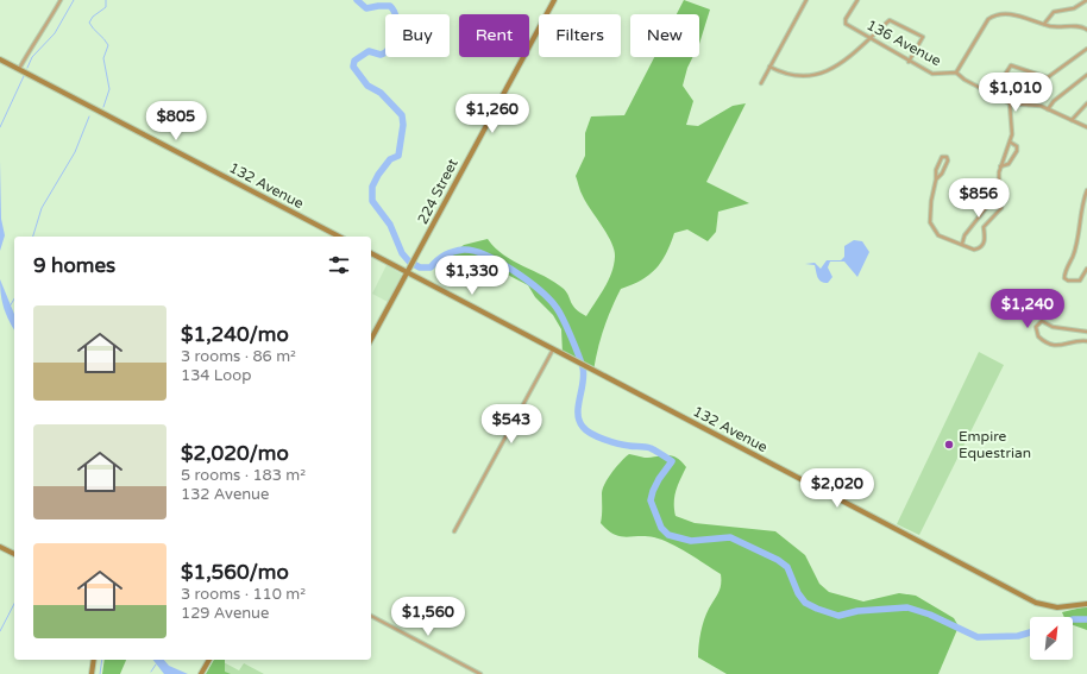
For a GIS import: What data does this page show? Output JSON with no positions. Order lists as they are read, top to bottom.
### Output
{
  "streets": {
    "main road": ["132 Avenue", "224 Street"],
    "street": ["136 Avenue"]
  },
  "crossings": [
    ["132 Avenue", "224 Street"]
  ],
  "places": ["Empire Equestrian"],
  "north": "top right",
  "page": {
    "chip": [
      "Buy",
      "Rent",
      "Filters",
      "New"
    ],
    "price": [
      "$1,010",
      "$1,260",
      "$805",
      "$856",
      "$1,330",
      "$1,240",
      "$543",
      "$2,020",
      "$1,560"
    ],
    "heading": "9 homes",
    "list": [
      {
        "name": "$1,240/mo",
        "note": "3 rooms · 86 m² · 134 Loop"
      },
      {
        "name": "$2,020/mo",
        "note": "5 rooms · 183 m² · 132 Avenue"
      },
      {
        "name": "$1,560/mo",
        "note": "3 rooms · 110 m² · 129 Avenue"
      }
    ]
  }
}
